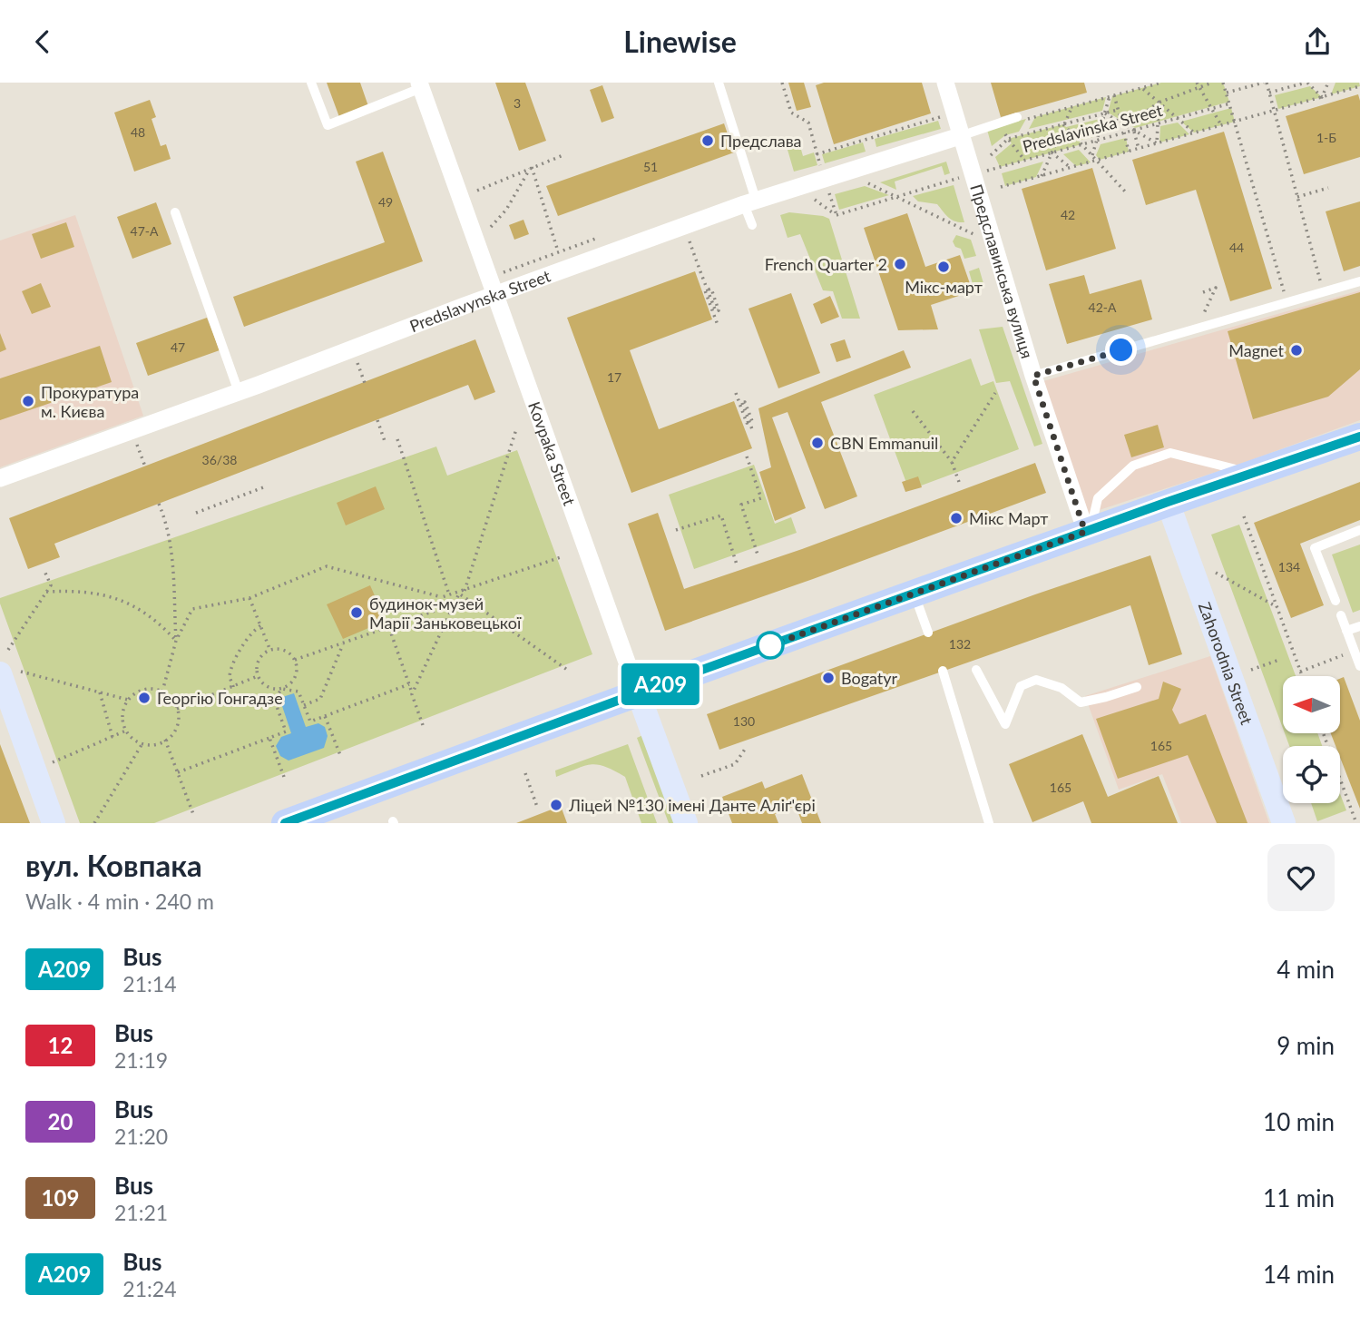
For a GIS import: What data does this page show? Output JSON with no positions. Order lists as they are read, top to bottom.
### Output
{
  "streets": {
    "main road": ["Kovpaka Street", "Zahorodnia Street"],
    "street": ["Предславинська вулиця", "Predslavynska Street"],
    "path": ["Predslavinska Street"]
  },
  "crossings": [
    ["Predslavinska Street", "Предславинська вулиця"],
    ["Предславинська вулиця", "Predslavynska Street"],
    ["Predslavynska Street", "Kovpaka Street"]
  ],
  "places": [
    "Предслава",
    "French Quarter 2",
    "Мікс-март",
    "Magnet",
    "Прокуратура м. Києва",
    "CBN Emmanuil",
    "Мікс Март",
    "будинок-музей Марії Заньковецької",
    "Bogatyr",
    "Георгію Гонгадзе",
    "Ліцей №130 імені Данте Аліґ'єрі"
  ],
  "lines": ["bus line А209"],
  "house_numbers": [
    "3",
    "48",
    "1-Б",
    "51",
    "49",
    "42",
    "47-А",
    "44",
    "42-А",
    "47",
    "17",
    "36/38",
    "134",
    "132",
    "130",
    "165",
    "165"
  ],
  "north": "left",
  "page": {
    "header": "Linewise",
    "on_map": "А209",
    "heading": ["вул. Ковпака", "Walk · 4 min · 240 m"],
    "list": [
      {
        "mark": "А209",
        "name": "Bus",
        "note": "21:14",
        "value": "4 min"
      },
      {
        "mark": "12",
        "name": "Bus",
        "note": "21:19",
        "value": "9 min"
      },
      {
        "mark": "20",
        "name": "Bus",
        "note": "21:20",
        "value": "10 min"
      },
      {
        "mark": "109",
        "name": "Bus",
        "note": "21:21",
        "value": "11 min"
      },
      {
        "mark": "А209",
        "name": "Bus",
        "note": "21:24",
        "value": "14 min"
      }
    ]
  }
}
